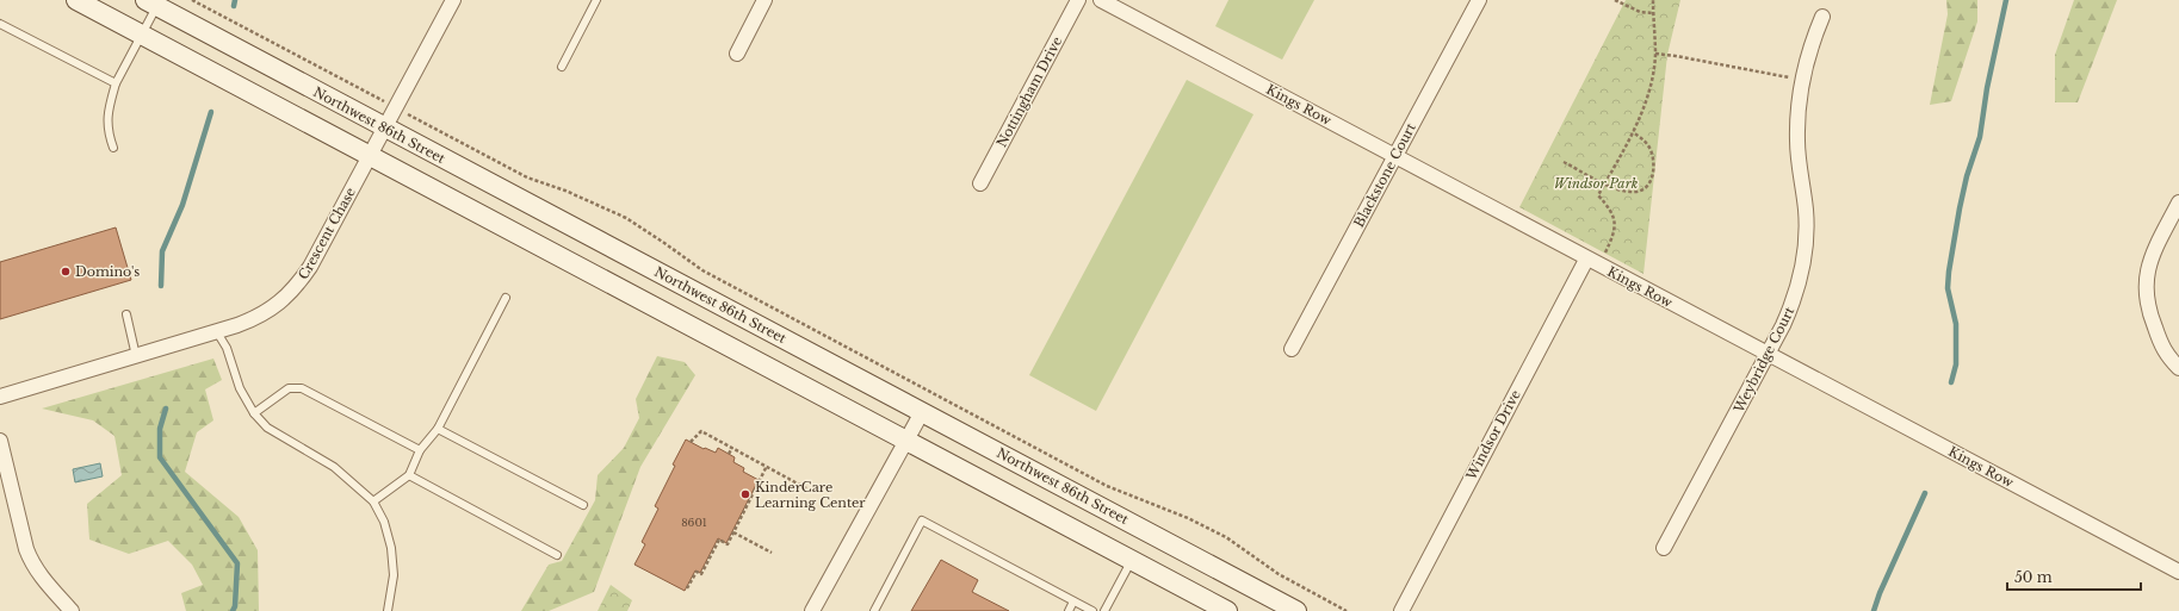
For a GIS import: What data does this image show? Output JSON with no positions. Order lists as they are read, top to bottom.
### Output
{
  "streets": {
    "main road": ["Northwest 86th Street"],
    "street": [
      "Nottingham Drive",
      "Kings Row",
      "Blackstone Court",
      "Crescent Chase",
      "Weybridge Court",
      "Windsor Drive"
    ]
  },
  "crossings": [
    ["Kings Row", "Blackstone Court"],
    ["Kings Row", "Weybridge Court"],
    ["Kings Row", "Windsor Drive"],
    ["Northwest 86th Street", "Crescent Chase"]
  ],
  "parks": ["Windsor Park"],
  "places": ["Domino's", "KinderCare Learning Center"],
  "house_numbers": ["8601"],
  "scale_bar": "50 m"
}
